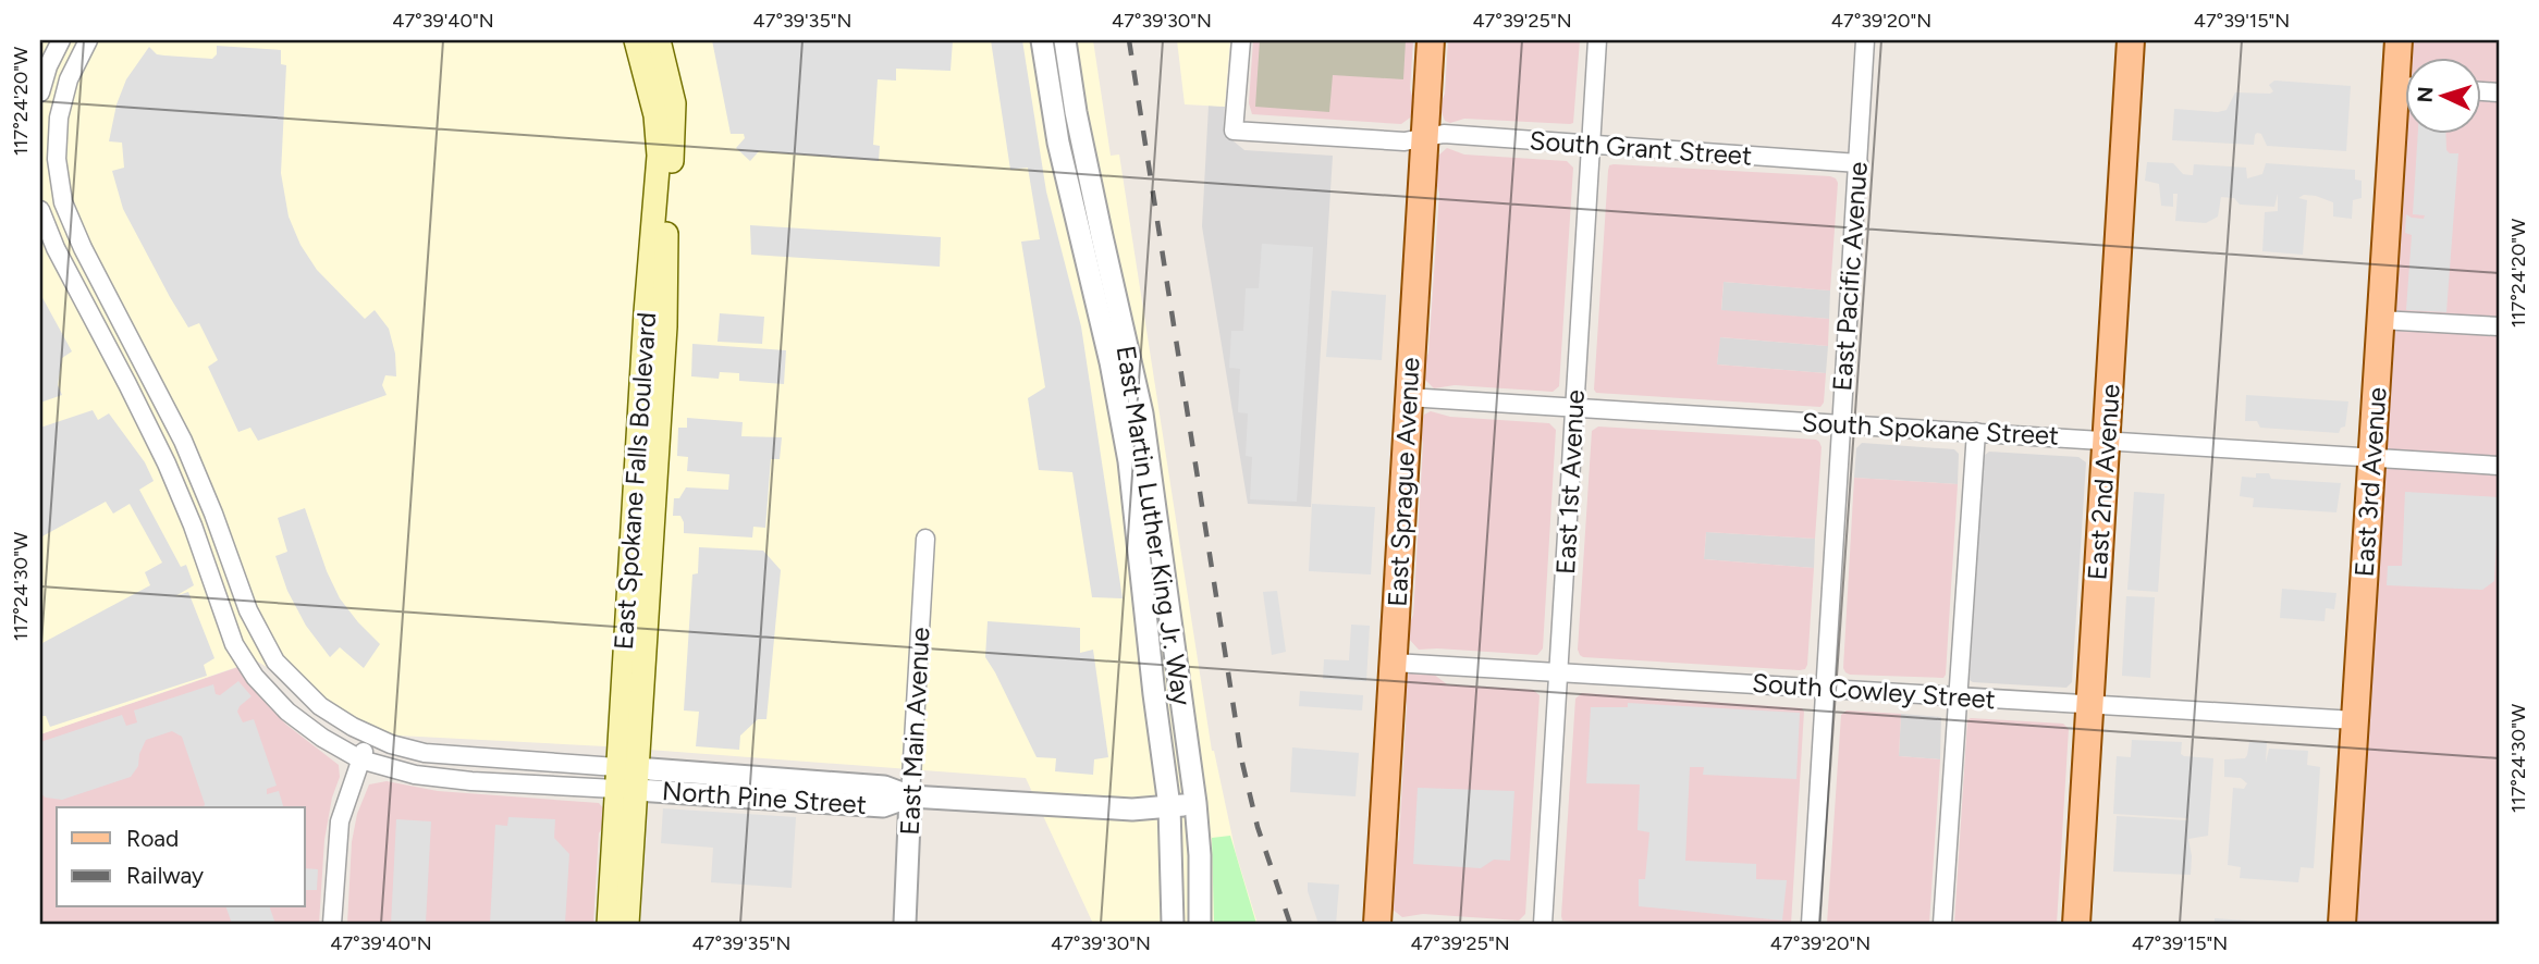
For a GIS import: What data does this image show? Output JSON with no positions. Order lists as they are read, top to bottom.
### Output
{
  "streets": {
    "main road": [
      "East Spokane Falls Boulevard",
      "East Sprague Avenue",
      "East 2nd Avenue",
      "East 3rd Avenue"
    ],
    "street": [
      "South Grant Street",
      "East Pacific Avenue",
      "South Spokane Street",
      "East 1st Avenue",
      "East Martin Luther King Jr. Way",
      "South Cowley Street",
      "East Main Avenue",
      "North Pine Street"
    ]
  },
  "crossings": [
    ["South Grant Street", "East Pacific Avenue"],
    ["South Grant Street", "East Sprague Avenue"],
    ["South Grant Street", "East 1st Avenue"],
    ["East Pacific Avenue", "South Spokane Street"],
    ["East Pacific Avenue", "South Cowley Street"],
    ["South Spokane Street", "East Sprague Avenue"],
    ["South Spokane Street", "East 1st Avenue"],
    ["South Spokane Street", "East 2nd Avenue"],
    ["South Spokane Street", "East 3rd Avenue"],
    ["East Spokane Falls Boulevard", "North Pine Street"],
    ["East Sprague Avenue", "South Cowley Street"],
    ["East 1st Avenue", "South Cowley Street"],
    ["East 2nd Avenue", "South Cowley Street"],
    ["East 3rd Avenue", "South Cowley Street"],
    ["East Martin Luther King Jr. Way", "North Pine Street"],
    ["East Main Avenue", "North Pine Street"]
  ],
  "legend": ["Road", "Railway"],
  "north": "left",
  "coordinates": [
    "47°39'40\"N",
    "47°39'35\"N",
    "47°39'30\"N",
    "47°39'25\"N",
    "47°39'20\"N",
    "47°39'15\"N",
    "117°24'20\"W",
    "117°24'30\"W"
  ]
}
